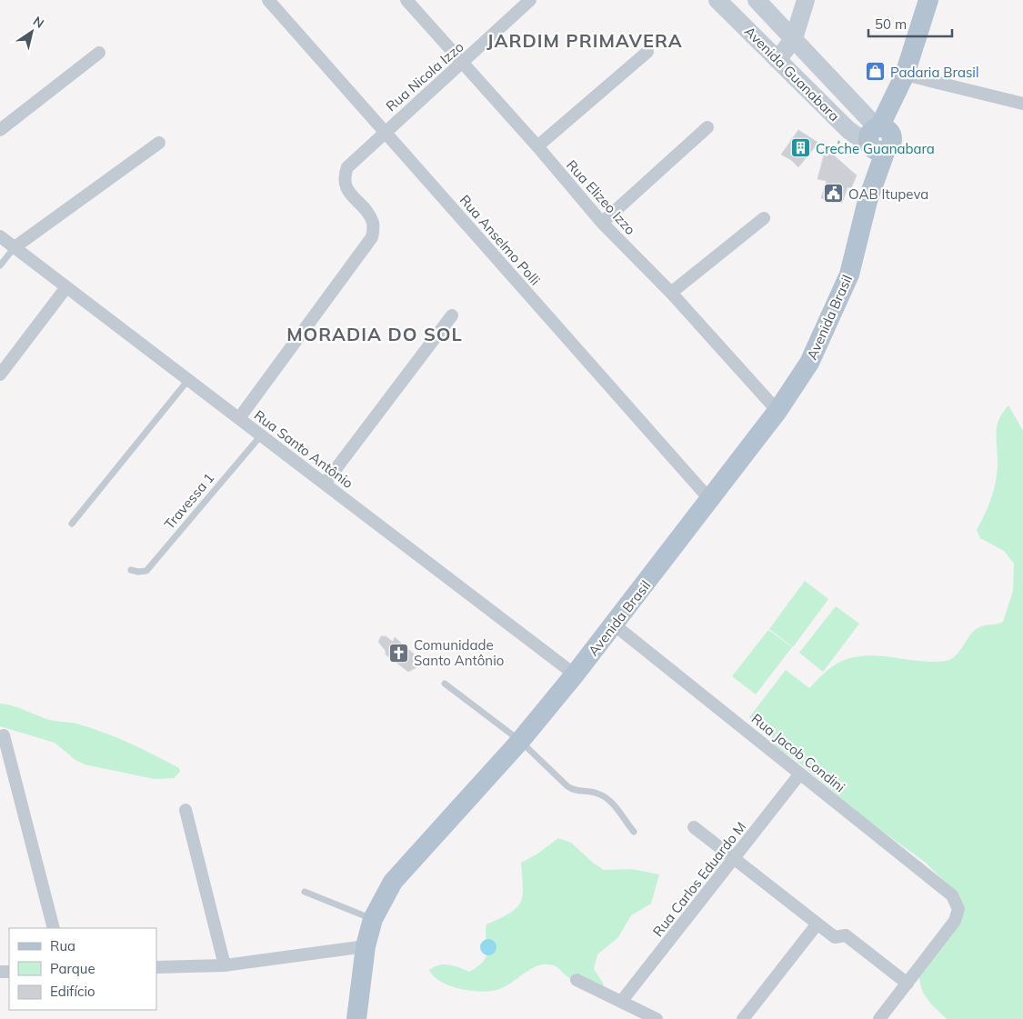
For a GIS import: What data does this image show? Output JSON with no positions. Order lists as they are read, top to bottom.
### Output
{
  "streets": {
    "main road": ["Avenida Guanabara", "Avenida Brasil"],
    "street": [
      "Rua Nicola Izzo",
      "Rua Elizeo Izzo",
      "Rua Anselmo Polli",
      "Rua Santo Antônio",
      "Rua Jacob Condini",
      "Rua Carlos Eduardo M"
    ],
    "lane": ["Travessa 1"]
  },
  "crossings": [
    ["Avenida Guanabara", "Avenida Brasil"],
    ["Rua Nicola Izzo", "Rua Elizeo Izzo"],
    ["Rua Nicola Izzo", "Rua Anselmo Polli"],
    ["Rua Nicola Izzo", "Rua Santo Antônio"],
    ["Rua Elizeo Izzo", "Avenida Brasil"],
    ["Rua Anselmo Polli", "Avenida Brasil"],
    ["Avenida Brasil", "Rua Santo Antônio"],
    ["Avenida Brasil", "Rua Jacob Condini"],
    ["Rua Santo Antônio", "Travessa 1"],
    ["Rua Jacob Condini", "Rua Carlos Eduardo M"]
  ],
  "districts": ["JARDIM PRIMAVERA", "MORADIA DO SOL"],
  "places": {
    "shop": ["Padaria Brasil"],
    "building": ["Creche Guanabara"],
    "public building": ["OAB Itupeva"],
    "church": ["Comunidade Santo Antônio"]
  },
  "legend": ["Rua", "Parque", "Edifício"],
  "scale_bar": "50 m",
  "north": "top right"
}
